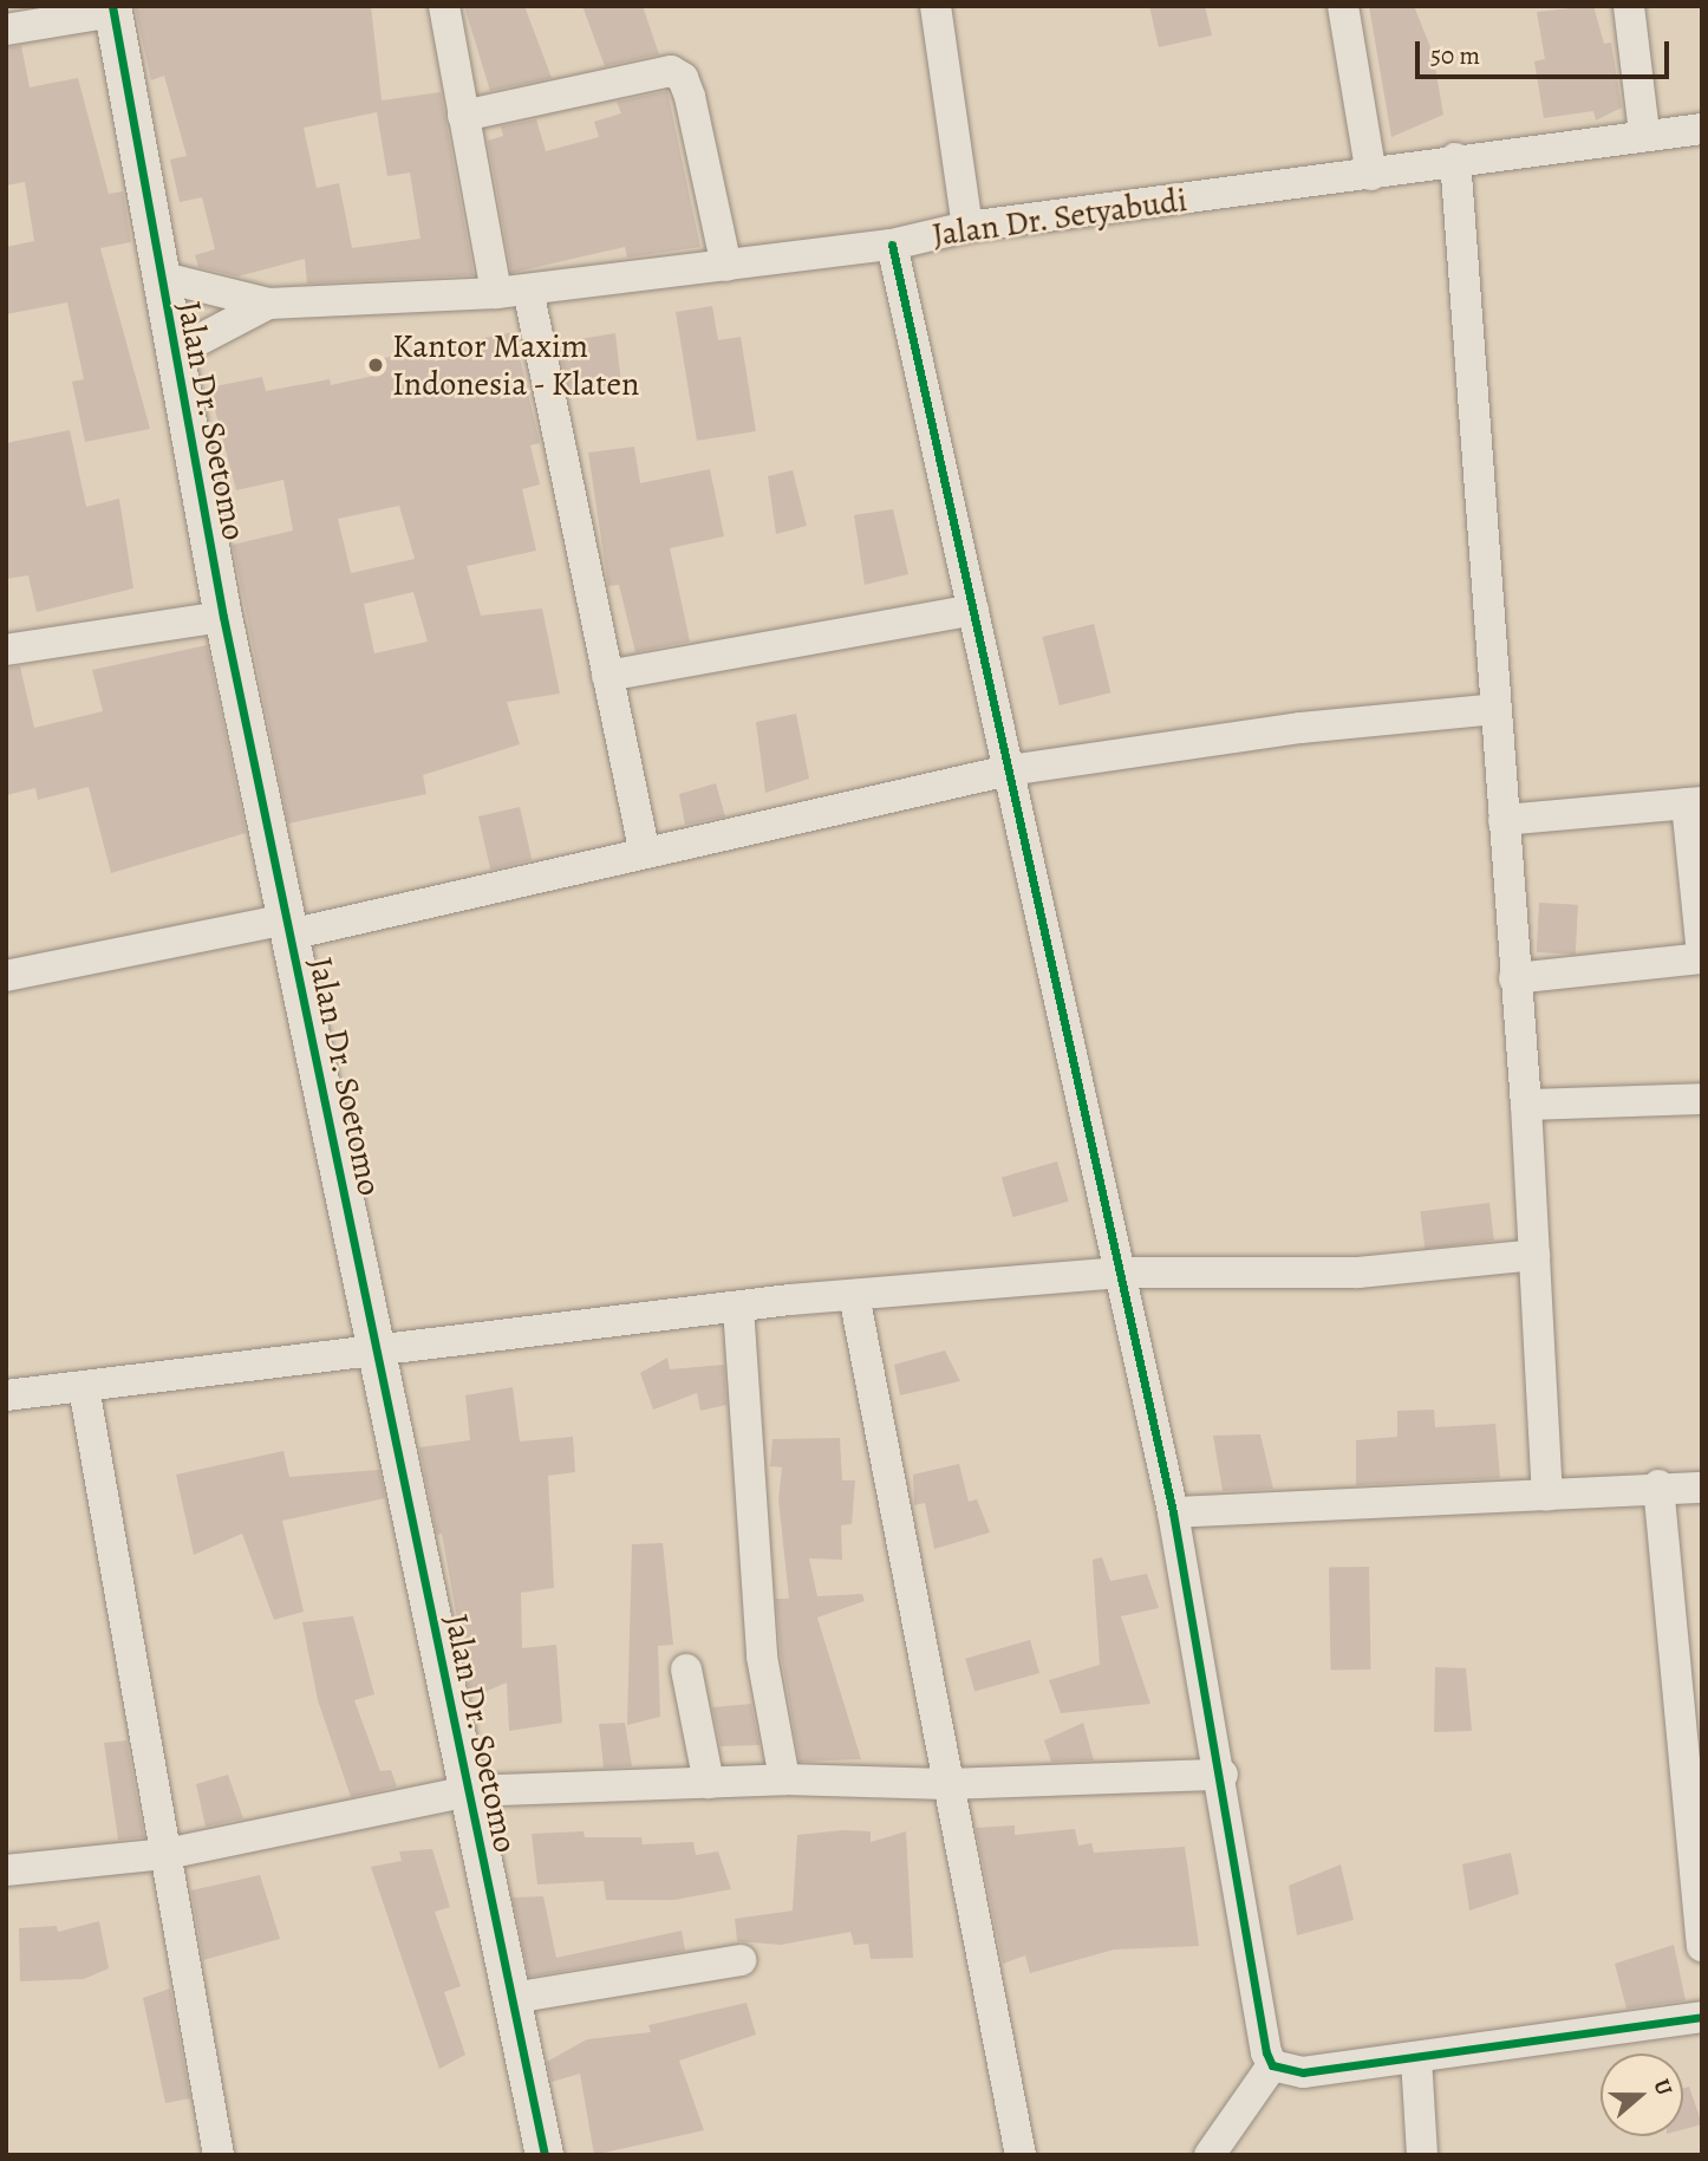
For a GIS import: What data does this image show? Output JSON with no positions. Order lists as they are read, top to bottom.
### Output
{
  "streets": {
    "street": ["Jalan Dr. Setyabudi", "Jalan Dr. Soetomo"]
  },
  "crossings": [
    ["Jalan Dr. Setyabudi", "Jalan Dr. Soetomo"]
  ],
  "places": ["Kantor Maxim Indonesia - Klaten"],
  "scale_bar": "50 m",
  "north": "right"
}
